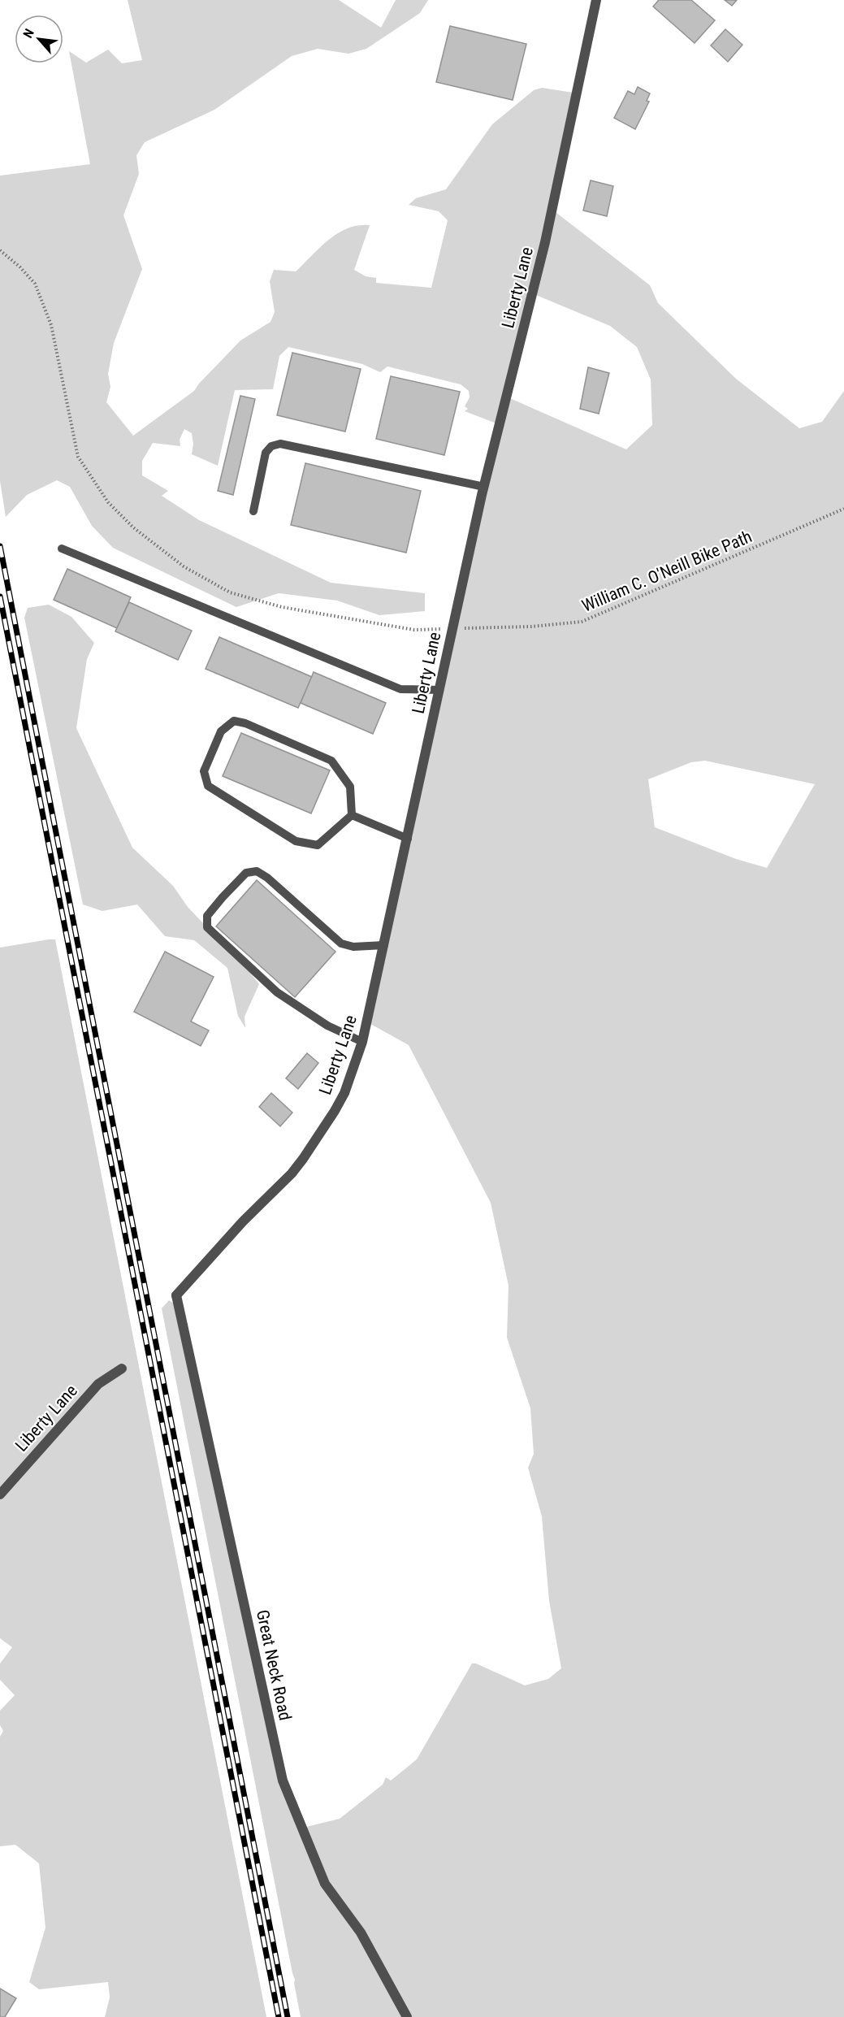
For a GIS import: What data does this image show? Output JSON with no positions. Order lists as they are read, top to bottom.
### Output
{
  "streets": {
    "street": ["Liberty Lane", "Great Neck Road"],
    "path": ["William C. O'Neill Bike Path"]
  },
  "crossings": [
    ["Liberty Lane", "William C. O'Neill Bike Path"],
    ["Liberty Lane", "Great Neck Road"]
  ],
  "north": "top left"
}
